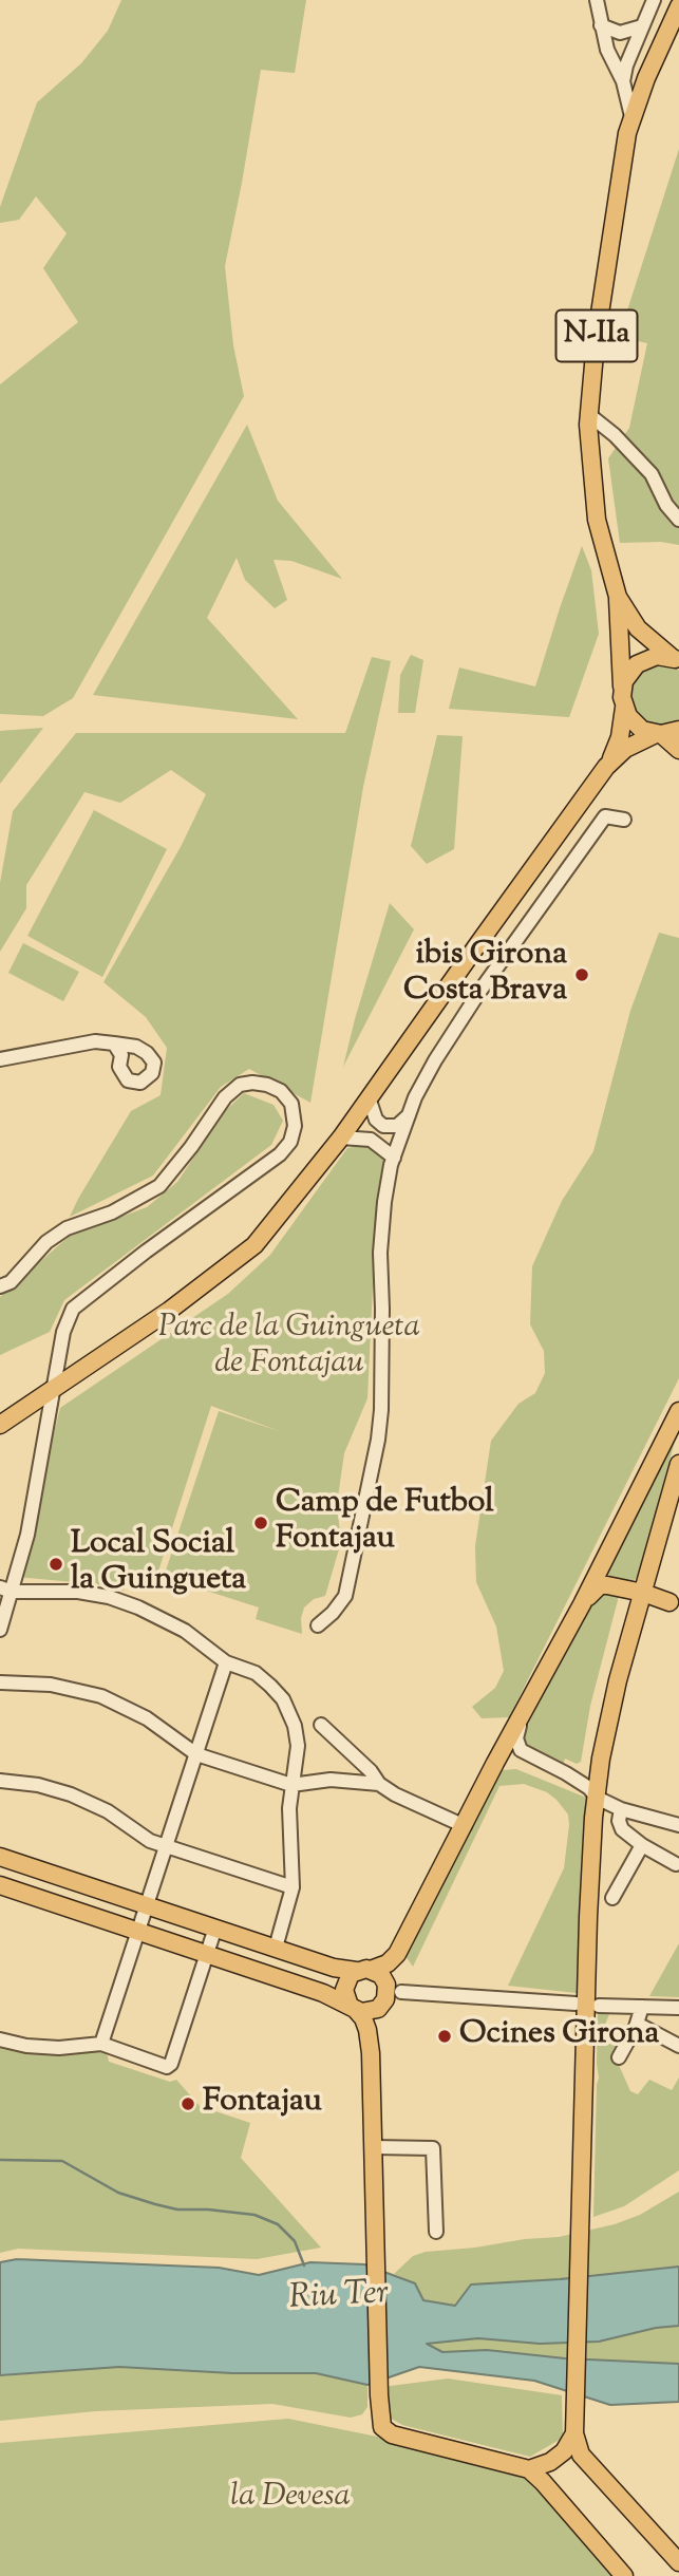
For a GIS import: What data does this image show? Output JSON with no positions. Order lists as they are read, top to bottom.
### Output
{
  "streets": {
    "main road": ["N-IIa"]
  },
  "water": ["Riu Ter"],
  "parks": ["Parc de la Guingueta de Fontajau", "la Devesa"],
  "places": [
    "ibis Girona Costa Brava",
    "Camp de Futbol Fontajau",
    "Local Social la Guingueta",
    "Ocines Girona",
    "Fontajau"
  ]
}
